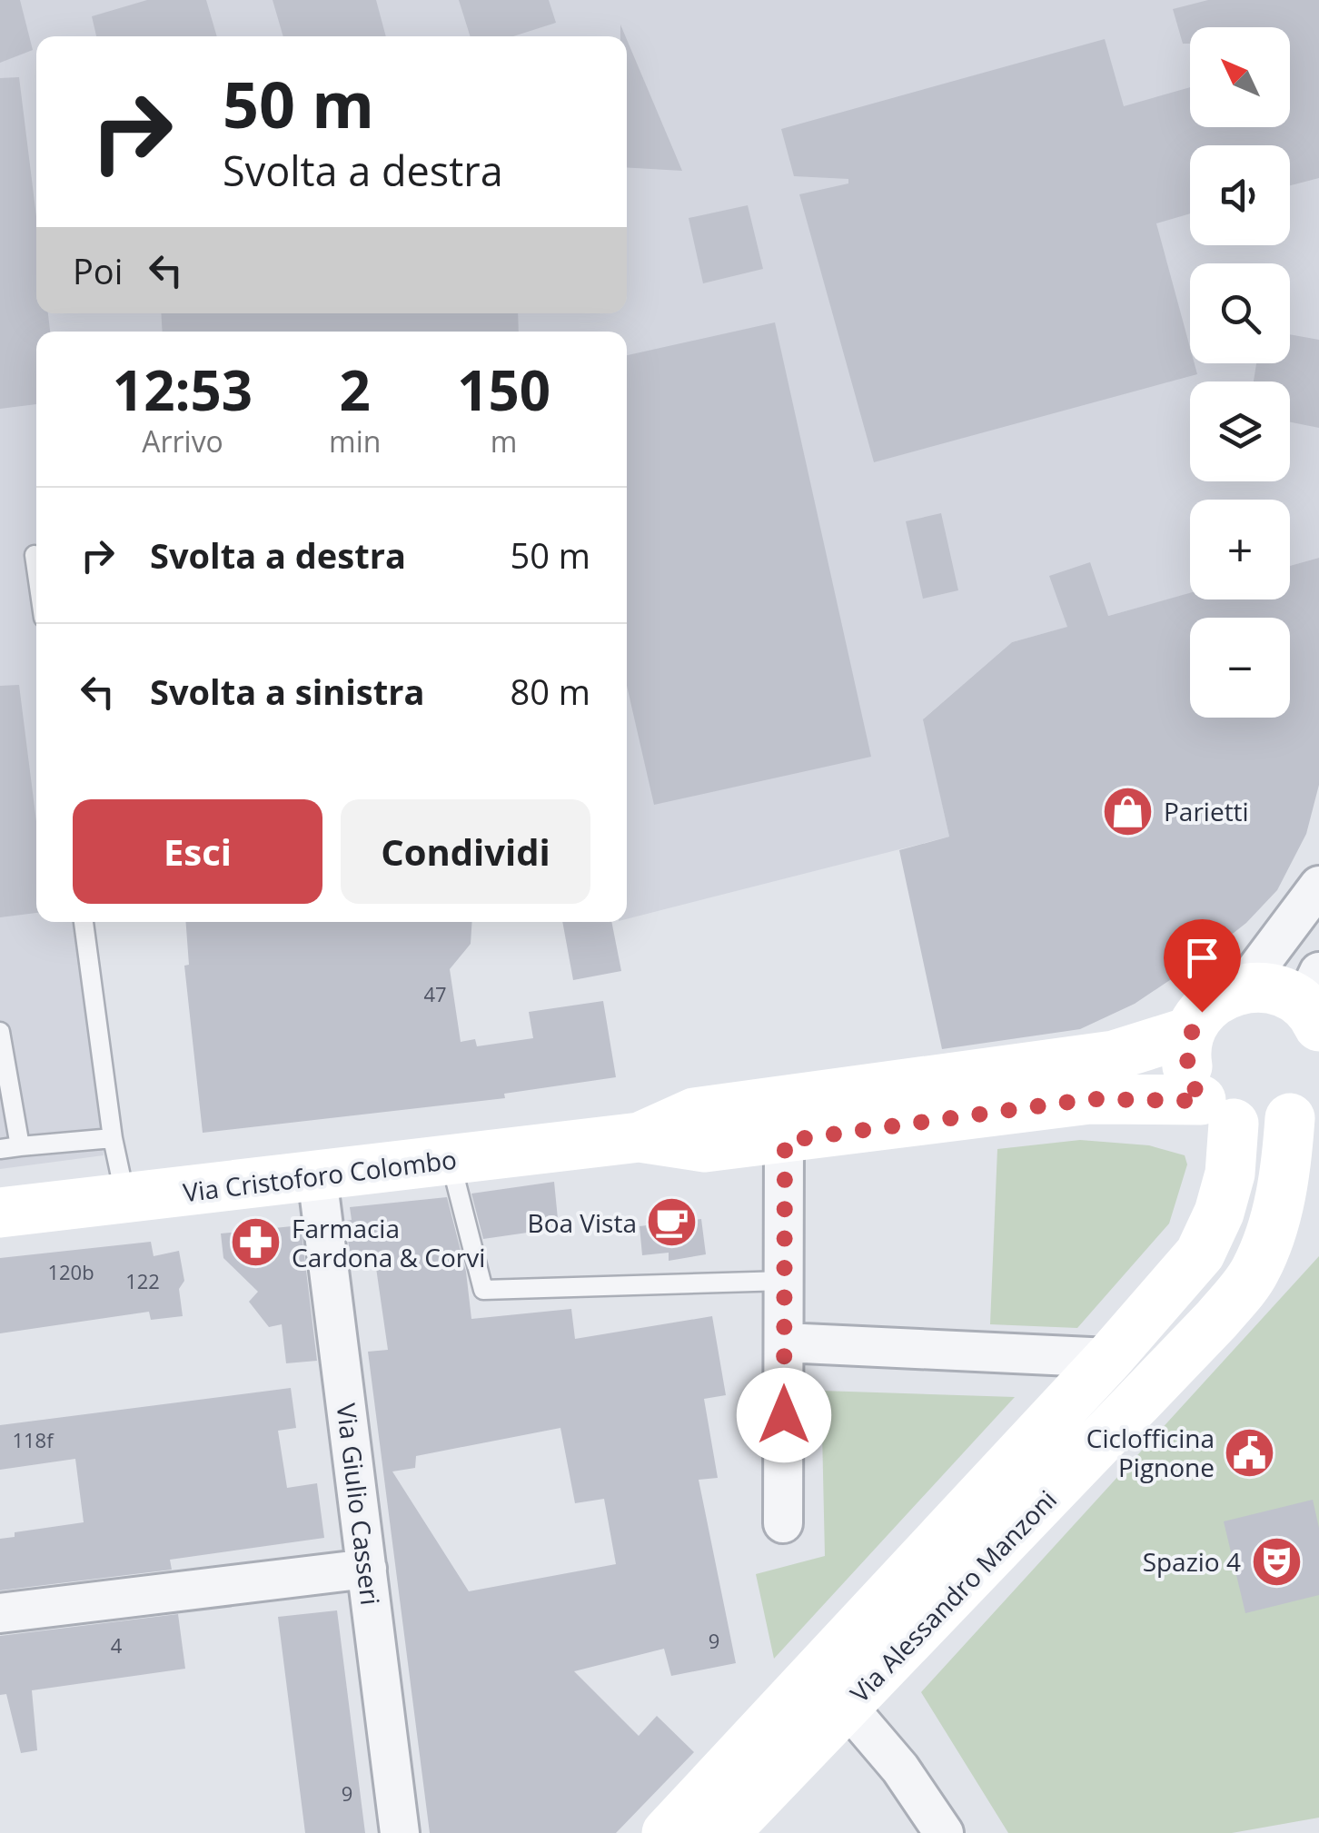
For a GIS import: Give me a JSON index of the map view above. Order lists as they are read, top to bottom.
{
  "streets": {
    "main road": ["Via Cristoforo Colombo", "Via Alessandro Manzoni"],
    "street": ["Via Giulio Casseri"]
  },
  "crossings": [
    ["Via Cristoforo Colombo", "Via Giulio Casseri"],
    ["Via Cristoforo Colombo", "Via Alessandro Manzoni"]
  ],
  "places": {
    "shop": ["Parietti"],
    "cafe": ["Boa Vista"],
    "pharmacy": ["Farmacia Cardona & Corvi"],
    "public building": ["Ciclofficina Pignone"],
    "theatre": ["Spazio 4"]
  },
  "house_numbers": [
    "47",
    "120b",
    "122",
    "118f",
    "9",
    "4",
    "9"
  ],
  "north": "top left",
  "page": {
    "map_buttons": ["+", "−"],
    "turn": ["50 m", "Svolta a destra"],
    "then": "Poi",
    "eta": [
      "12:53",
      "Arrivo",
      "2",
      "min",
      "150",
      "m"
    ],
    "list": [
      {
        "name": "Svolta a destra",
        "value": "50 m"
      },
      {
        "name": "Svolta a sinistra",
        "value": "80 m"
      }
    ],
    "buttons": ["Esci", "Condividi"]
  }
}
